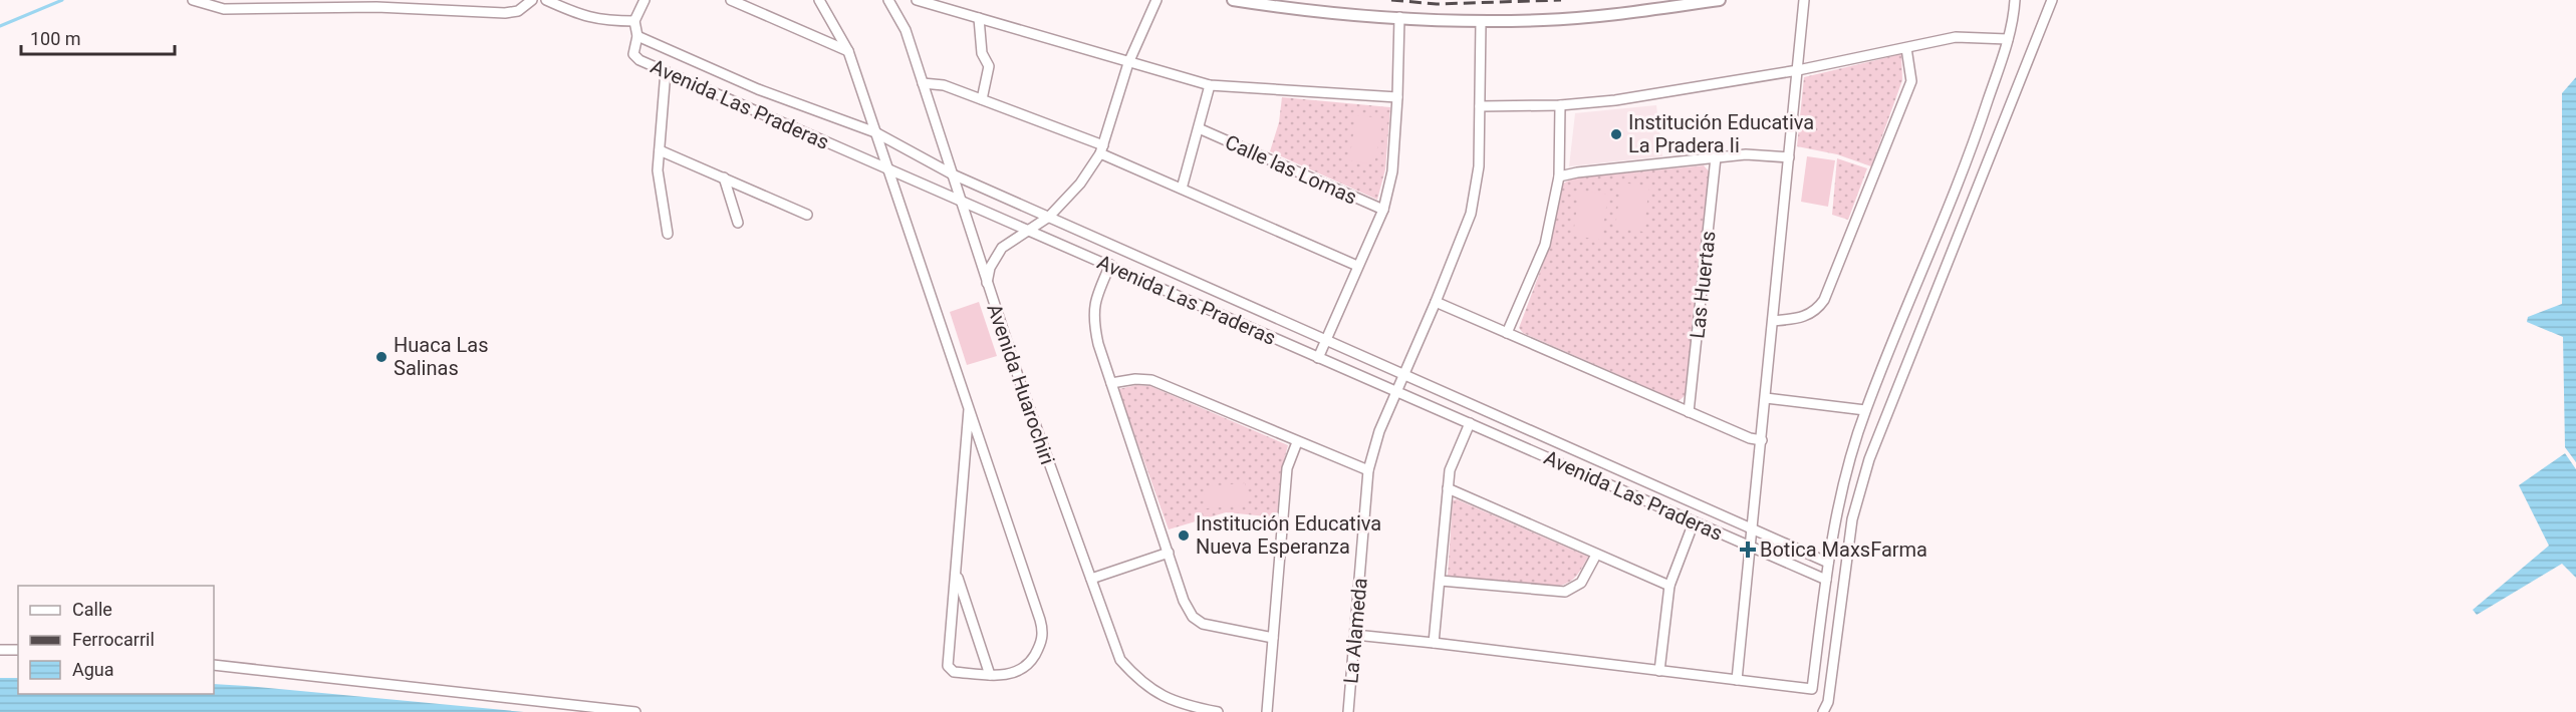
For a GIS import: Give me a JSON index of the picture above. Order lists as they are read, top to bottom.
{
  "streets": {
    "street": [
      "Avenida Las Praderas",
      "Calle las Lomas",
      "Las Huertas",
      "Avenida Huarochiri",
      "La Alameda"
    ]
  },
  "crossings": [
    ["Avenida Las Praderas", "Avenida Huarochiri"],
    ["Avenida Las Praderas", "La Alameda"]
  ],
  "places": {
    "other": ["Institución Educativa La Pradera Ii", "Huaca Las Salinas", "Institución Educativa Nueva Esperanza"],
    "health": ["Botica MaxsFarma"]
  },
  "legend": ["Calle", "Ferrocarril", "Agua"],
  "scale_bar": "100 m"
}
